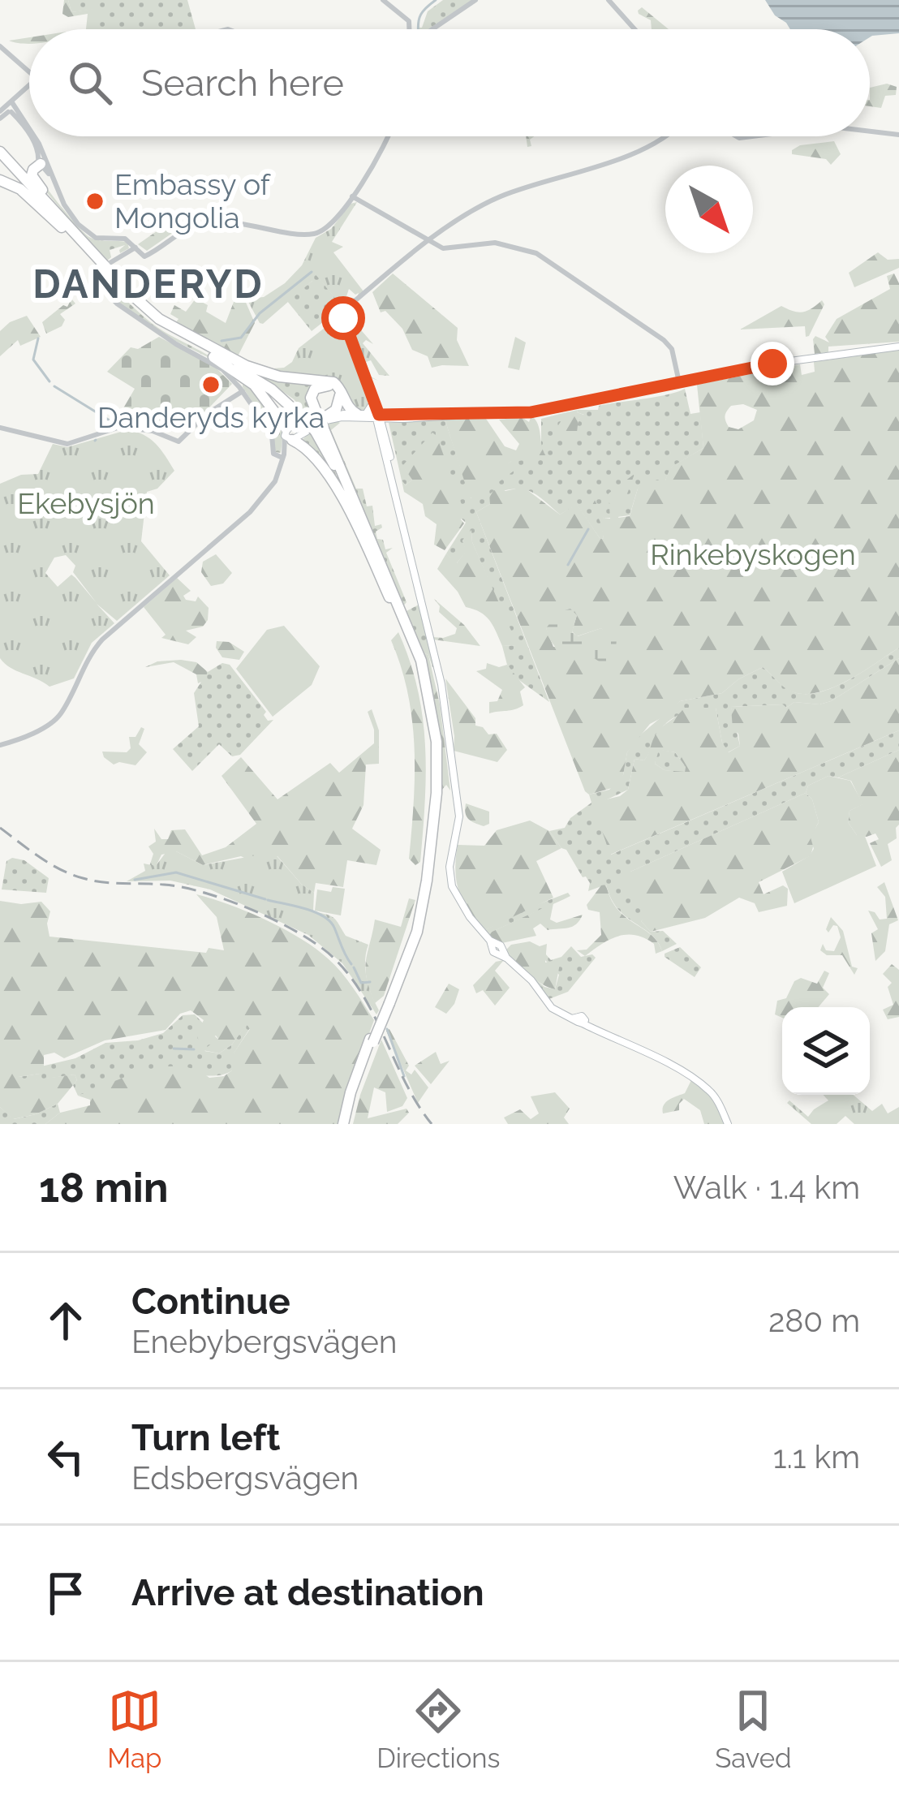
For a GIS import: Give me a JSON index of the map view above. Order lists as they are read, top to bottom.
{
  "districts": ["DANDERYD"],
  "parks": ["Ekebysjön", "Rinkebyskogen"],
  "places": ["Embassy of Mongolia", "Danderyds kyrka"],
  "north": "bottom right",
  "page": {
    "search": "Search here",
    "heading": ["18 min", "Walk · 1.4 km"],
    "list": [
      ["Continue", "Enebybergsvägen", "280 m"],
      ["Turn left", "Edsbergsvägen", "1.1 km"],
      "Arrive at destination"
    ],
    "nav": ["Map", "Directions", "Saved"]
  }
}
